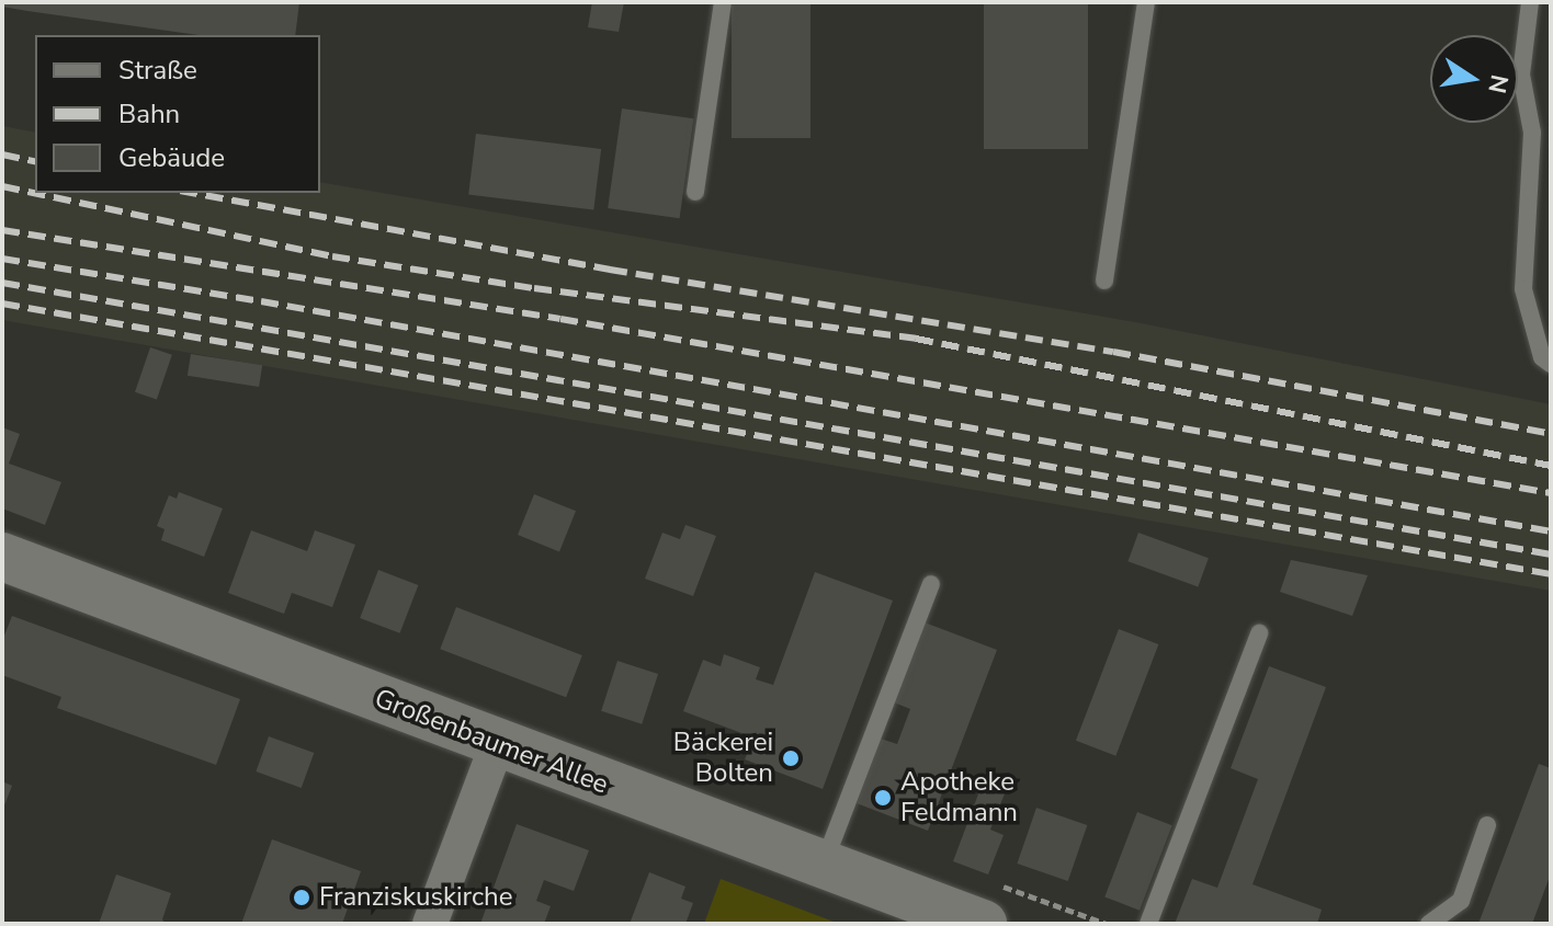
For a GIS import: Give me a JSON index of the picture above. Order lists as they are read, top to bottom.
{
  "streets": {
    "main road": ["Großenbaumer Allee"]
  },
  "places": ["Bäckerei Bolten", "Apotheke Feldmann", "Franziskuskirche"],
  "legend": ["Straße", "Bahn", "Gebäude"],
  "north": "right"
}
